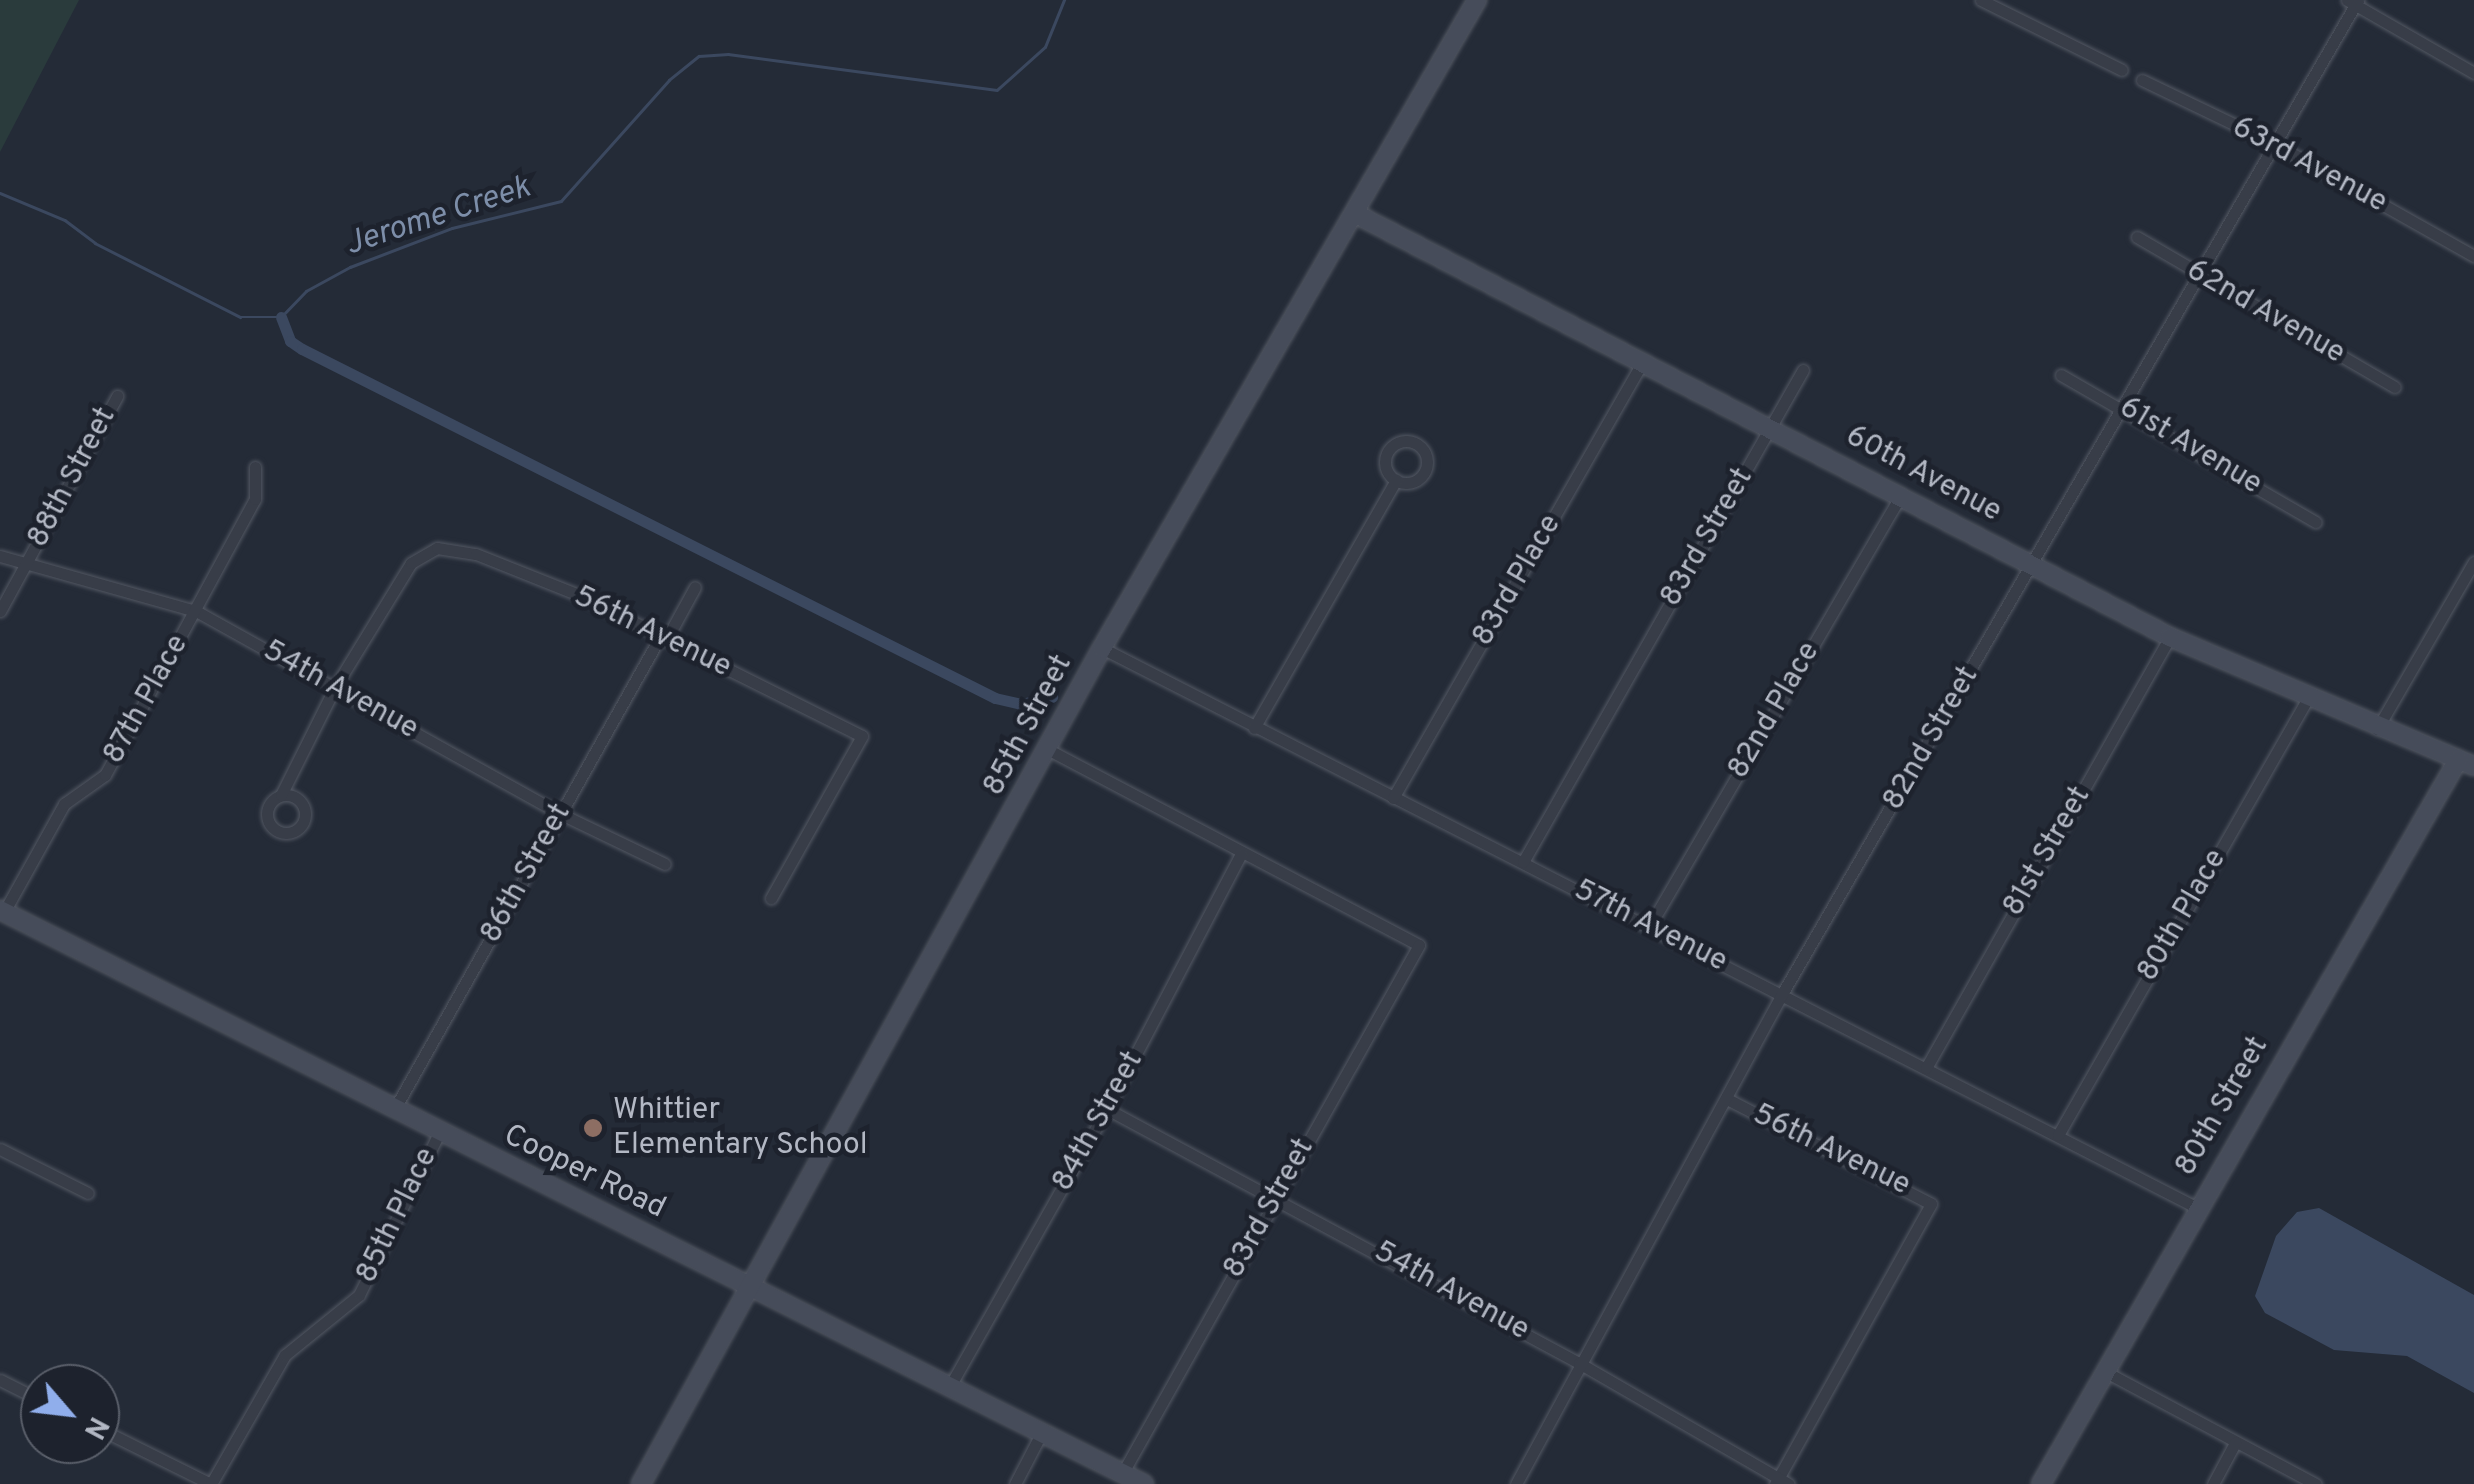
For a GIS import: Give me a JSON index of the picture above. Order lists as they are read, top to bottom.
{
  "streets": {
    "street": [
      "63rd Avenue",
      "62nd Avenue",
      "61st Avenue",
      "60th Avenue",
      "88th Street",
      "83rd Street",
      "83rd Place",
      "56th Avenue",
      "54th Avenue",
      "87th Place",
      "82nd Place",
      "85th Street",
      "82nd Street",
      "81st Street",
      "86th Street",
      "80th Place",
      "57th Avenue",
      "80th Street",
      "84th Street",
      "Cooper Road",
      "85th Place"
    ]
  },
  "crossings": [
    ["63rd Avenue", "82nd Street"],
    ["62nd Avenue", "82nd Street"],
    ["61st Avenue", "82nd Street"],
    ["60th Avenue", "83rd Street"],
    ["60th Avenue", "83rd Place"],
    ["60th Avenue", "82nd Place"],
    ["60th Avenue", "85th Street"],
    ["60th Avenue", "82nd Street"],
    ["60th Avenue", "81st Street"],
    ["60th Avenue", "80th Place"],
    ["60th Avenue", "80th Street"],
    ["88th Street", "54th Avenue"],
    ["83rd Street", "54th Avenue"],
    ["83rd Street", "57th Avenue"],
    ["83rd Street", "84th Street"],
    ["83rd Street", "Cooper Road"],
    ["83rd Place", "57th Avenue"],
    ["56th Avenue", "54th Avenue"],
    ["56th Avenue", "82nd Street"],
    ["56th Avenue", "86th Street"],
    ["54th Avenue", "87th Place"],
    ["54th Avenue", "82nd Street"],
    ["54th Avenue", "86th Street"],
    ["54th Avenue", "84th Street"],
    ["87th Place", "Cooper Road"],
    ["82nd Place", "57th Avenue"],
    ["85th Street", "57th Avenue"],
    ["85th Street", "Cooper Road"],
    ["82nd Street", "57th Avenue"],
    ["81st Street", "57th Avenue"],
    ["86th Street", "Cooper Road"],
    ["80th Place", "57th Avenue"],
    ["57th Avenue", "80th Street"],
    ["84th Street", "Cooper Road"],
    ["Cooper Road", "85th Place"]
  ],
  "water": ["Jerome Creek"],
  "places": ["Whittier Elementary School"],
  "north": "bottom right"
}
